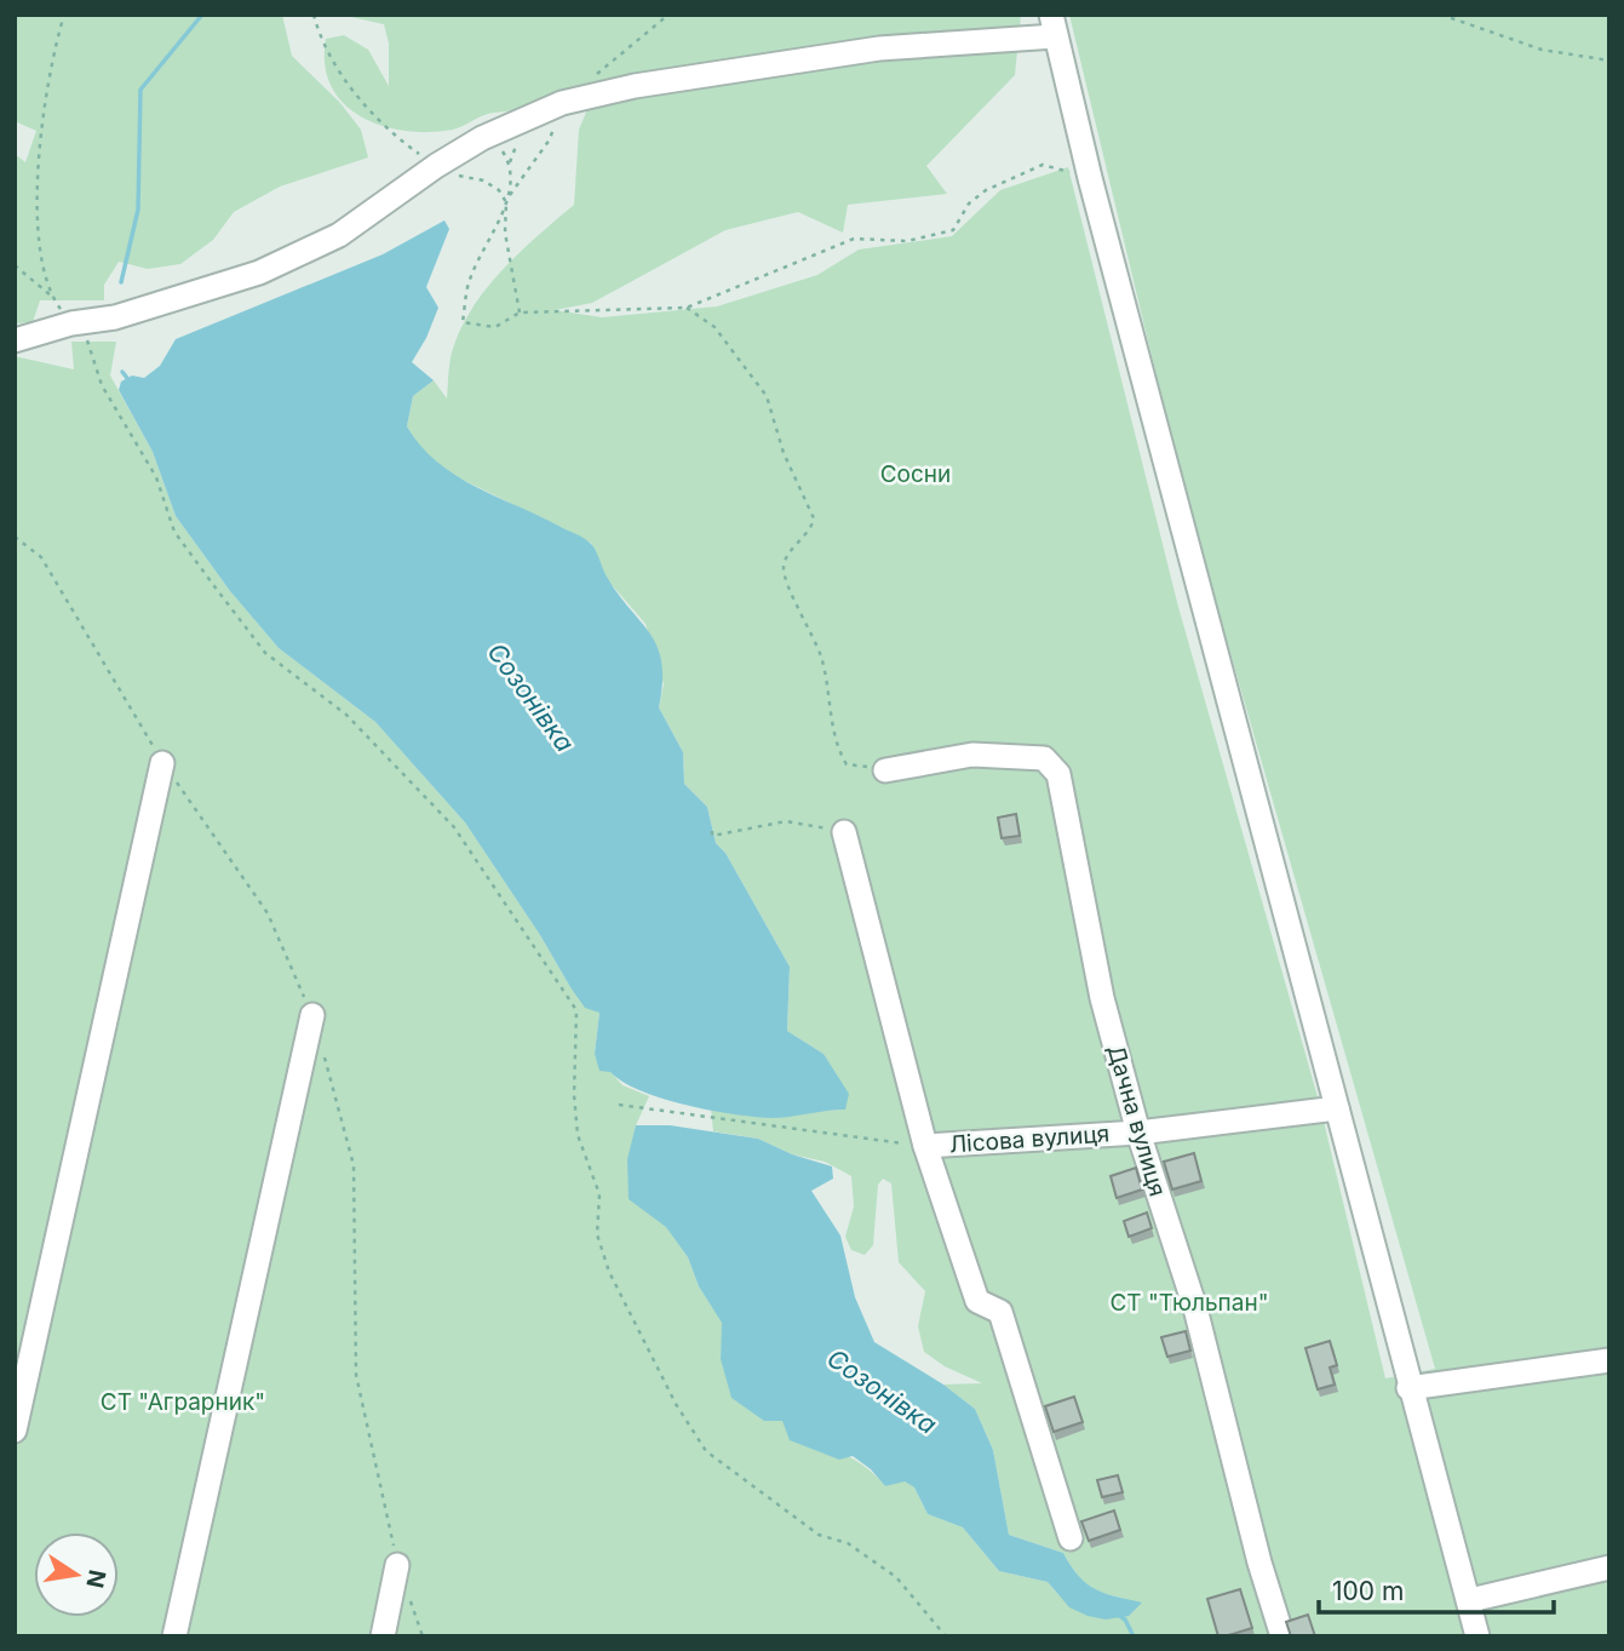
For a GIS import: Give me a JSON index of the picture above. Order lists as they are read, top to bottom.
{
  "streets": {
    "street": ["Дачна вулиця", "Лісова вулиця"]
  },
  "crossings": [
    ["Дачна вулиця", "Лісова вулиця"]
  ],
  "water": ["Созонівка"],
  "parks": ["Сосни", "СТ \"Тюльпан\"", "СТ \"Аграрник\""],
  "scale_bar": "100 m",
  "north": "right"
}
